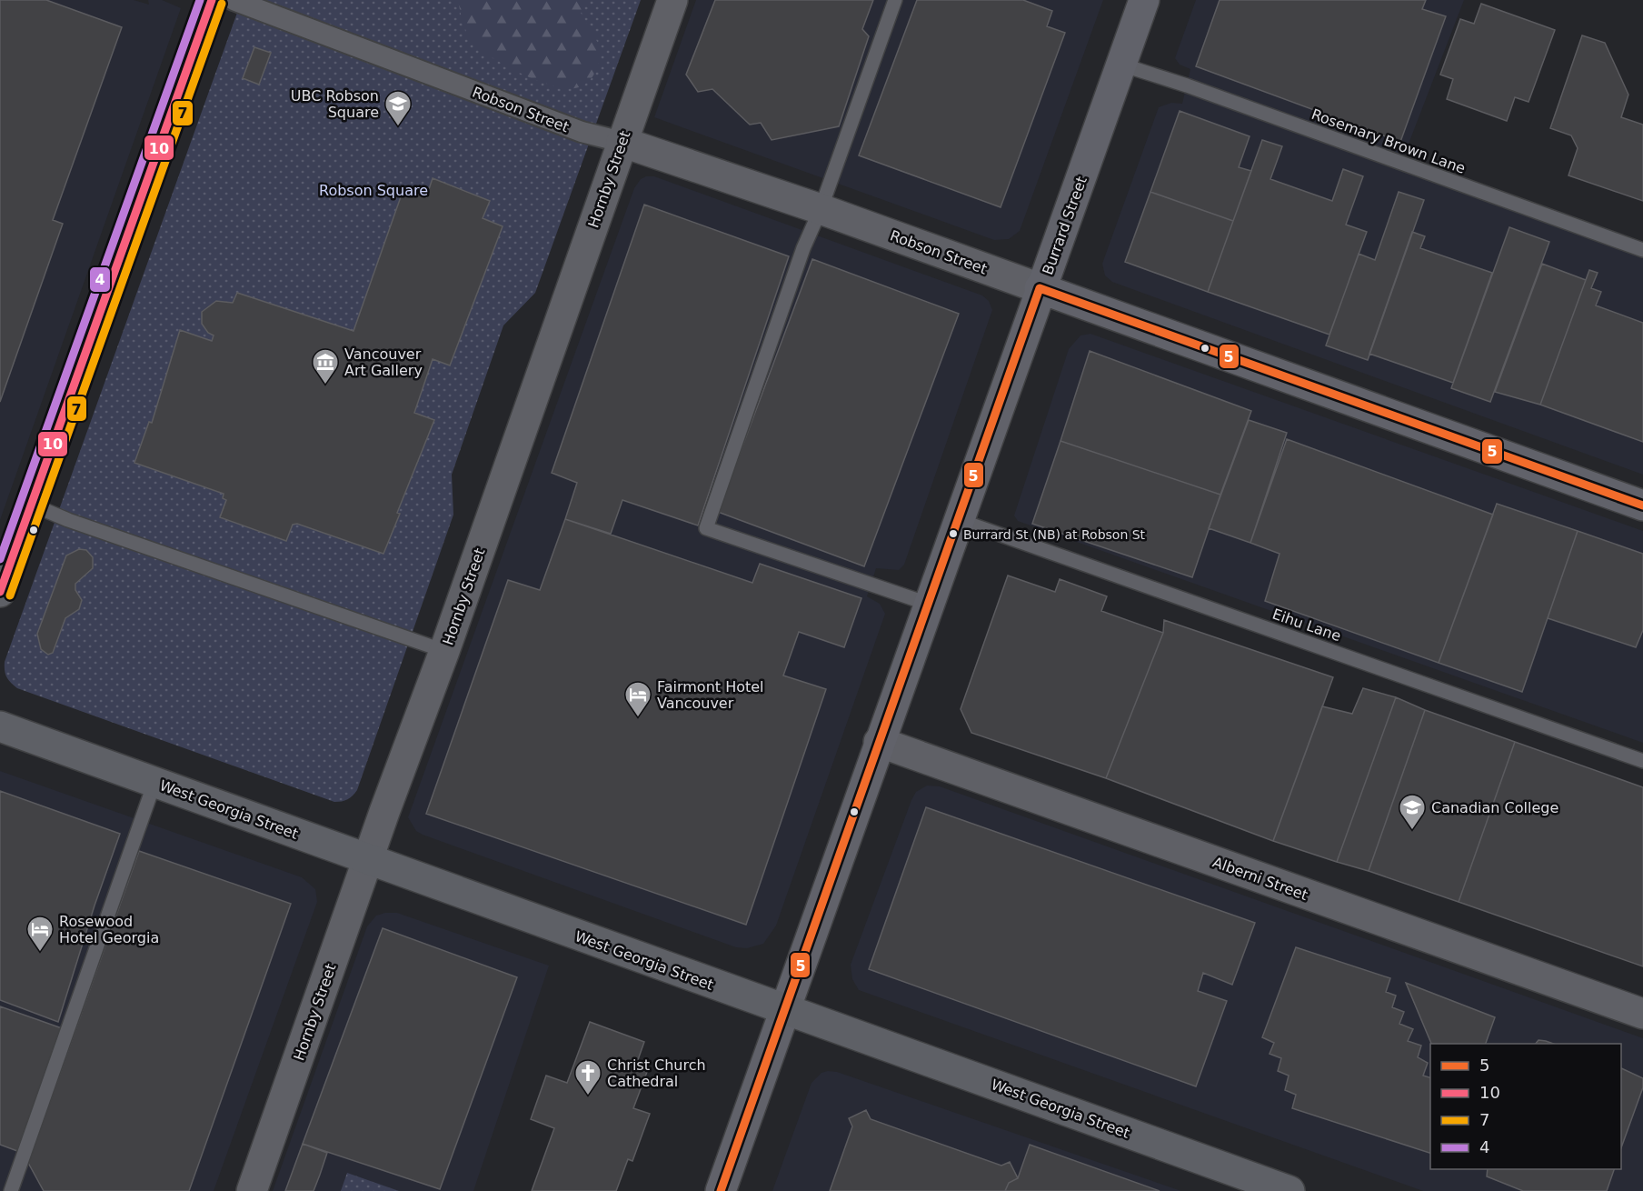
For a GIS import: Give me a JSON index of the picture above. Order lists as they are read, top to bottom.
{
  "streets": {
    "highway": ["West Georgia Street"],
    "main road": ["Robson Street", "Burrard Street"],
    "street": ["Hornby Street", "Alberni Street"],
    "lane": ["Rosemary Brown Lane", "Eihu Lane"]
  },
  "crossings": [
    ["Robson Street", "Hornby Street"],
    ["Robson Street", "Burrard Street"],
    ["Rosemary Brown Lane", "Burrard Street"],
    ["Hornby Street", "West Georgia Street"],
    ["Burrard Street", "Eihu Lane"],
    ["Burrard Street", "West Georgia Street"],
    ["Burrard Street", "Alberni Street"]
  ],
  "parks": ["Robson Square"],
  "places": {
    "school or university": ["UBC Robson Square", "Canadian College"],
    "museum": ["Vancouver Art Gallery"],
    "other": ["Burrard St (NB) at Robson St"],
    "hotel": ["Fairmont Hotel Vancouver", "Rosewood Hotel Georgia"],
    "church": ["Christ Church Cathedral"]
  },
  "lines": [
    "transit line 10",
    "transit line 4",
    "transit line 7",
    "transit line 5"
  ],
  "legend": [
    "5",
    "10",
    "7",
    "4"
  ]
}
